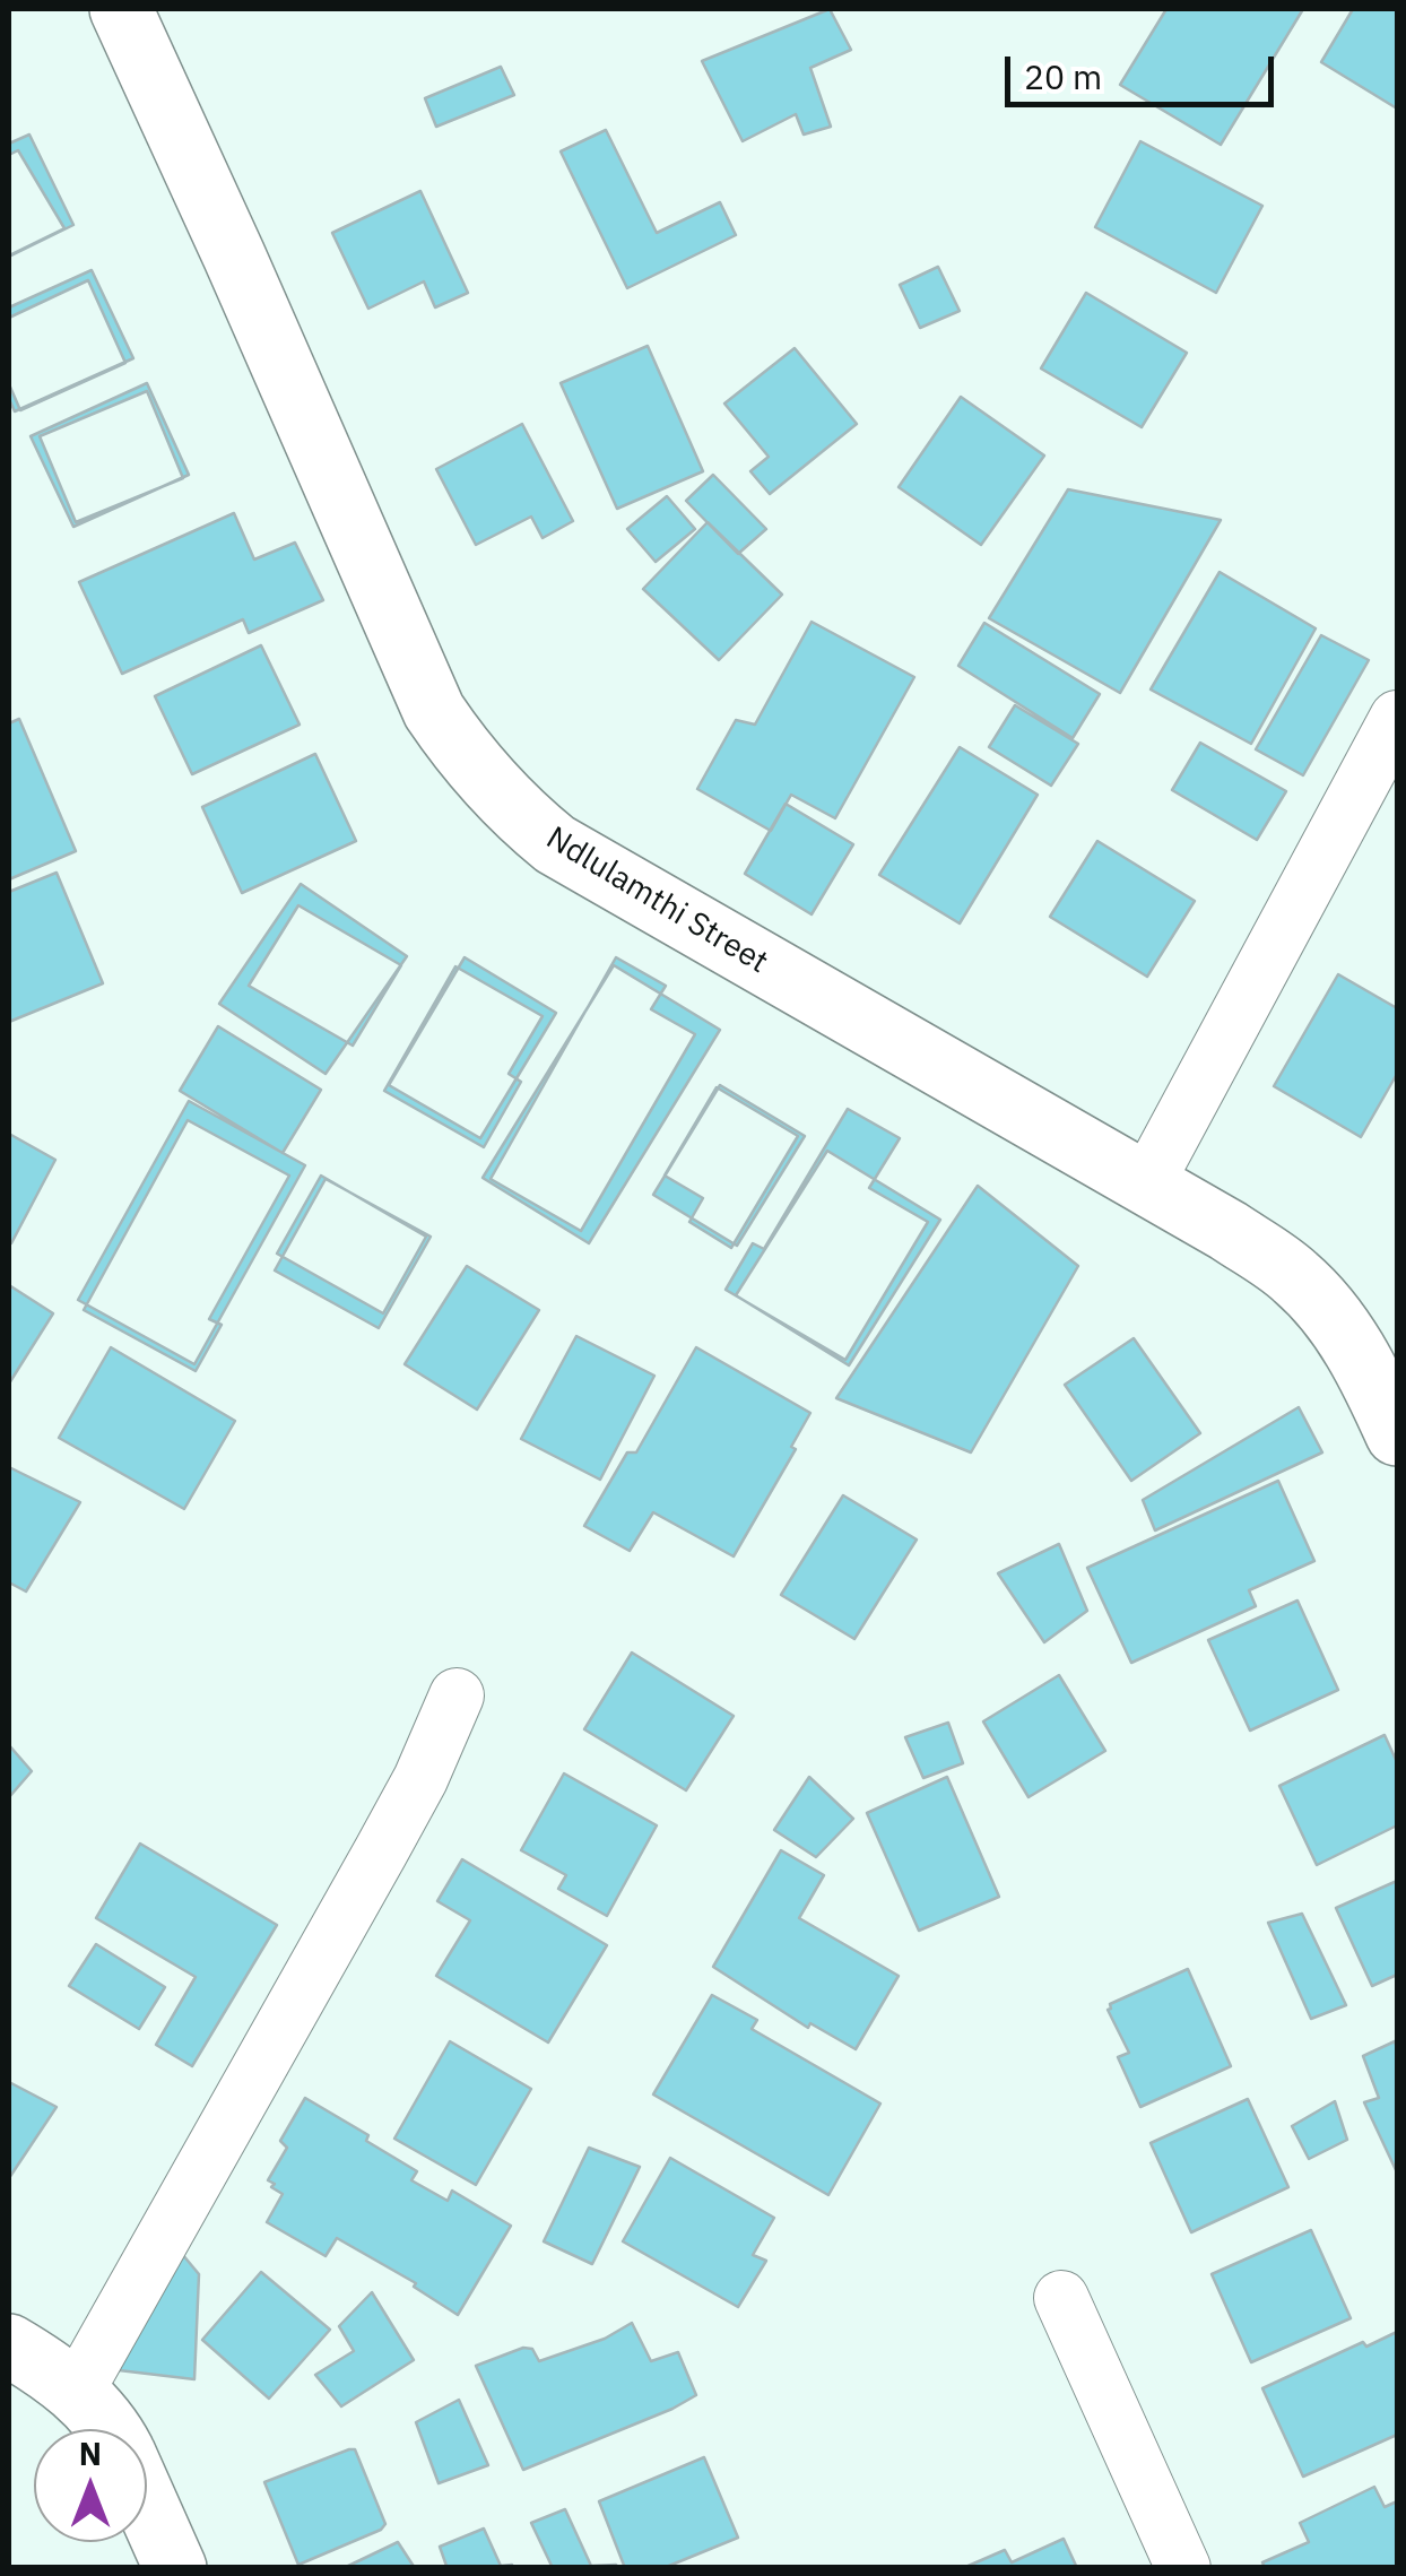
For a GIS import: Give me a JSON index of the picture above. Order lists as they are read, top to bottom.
{
  "streets": {
    "street": ["Ndlulamthi Street"]
  },
  "scale_bar": "20 m",
  "north": "top"
}
